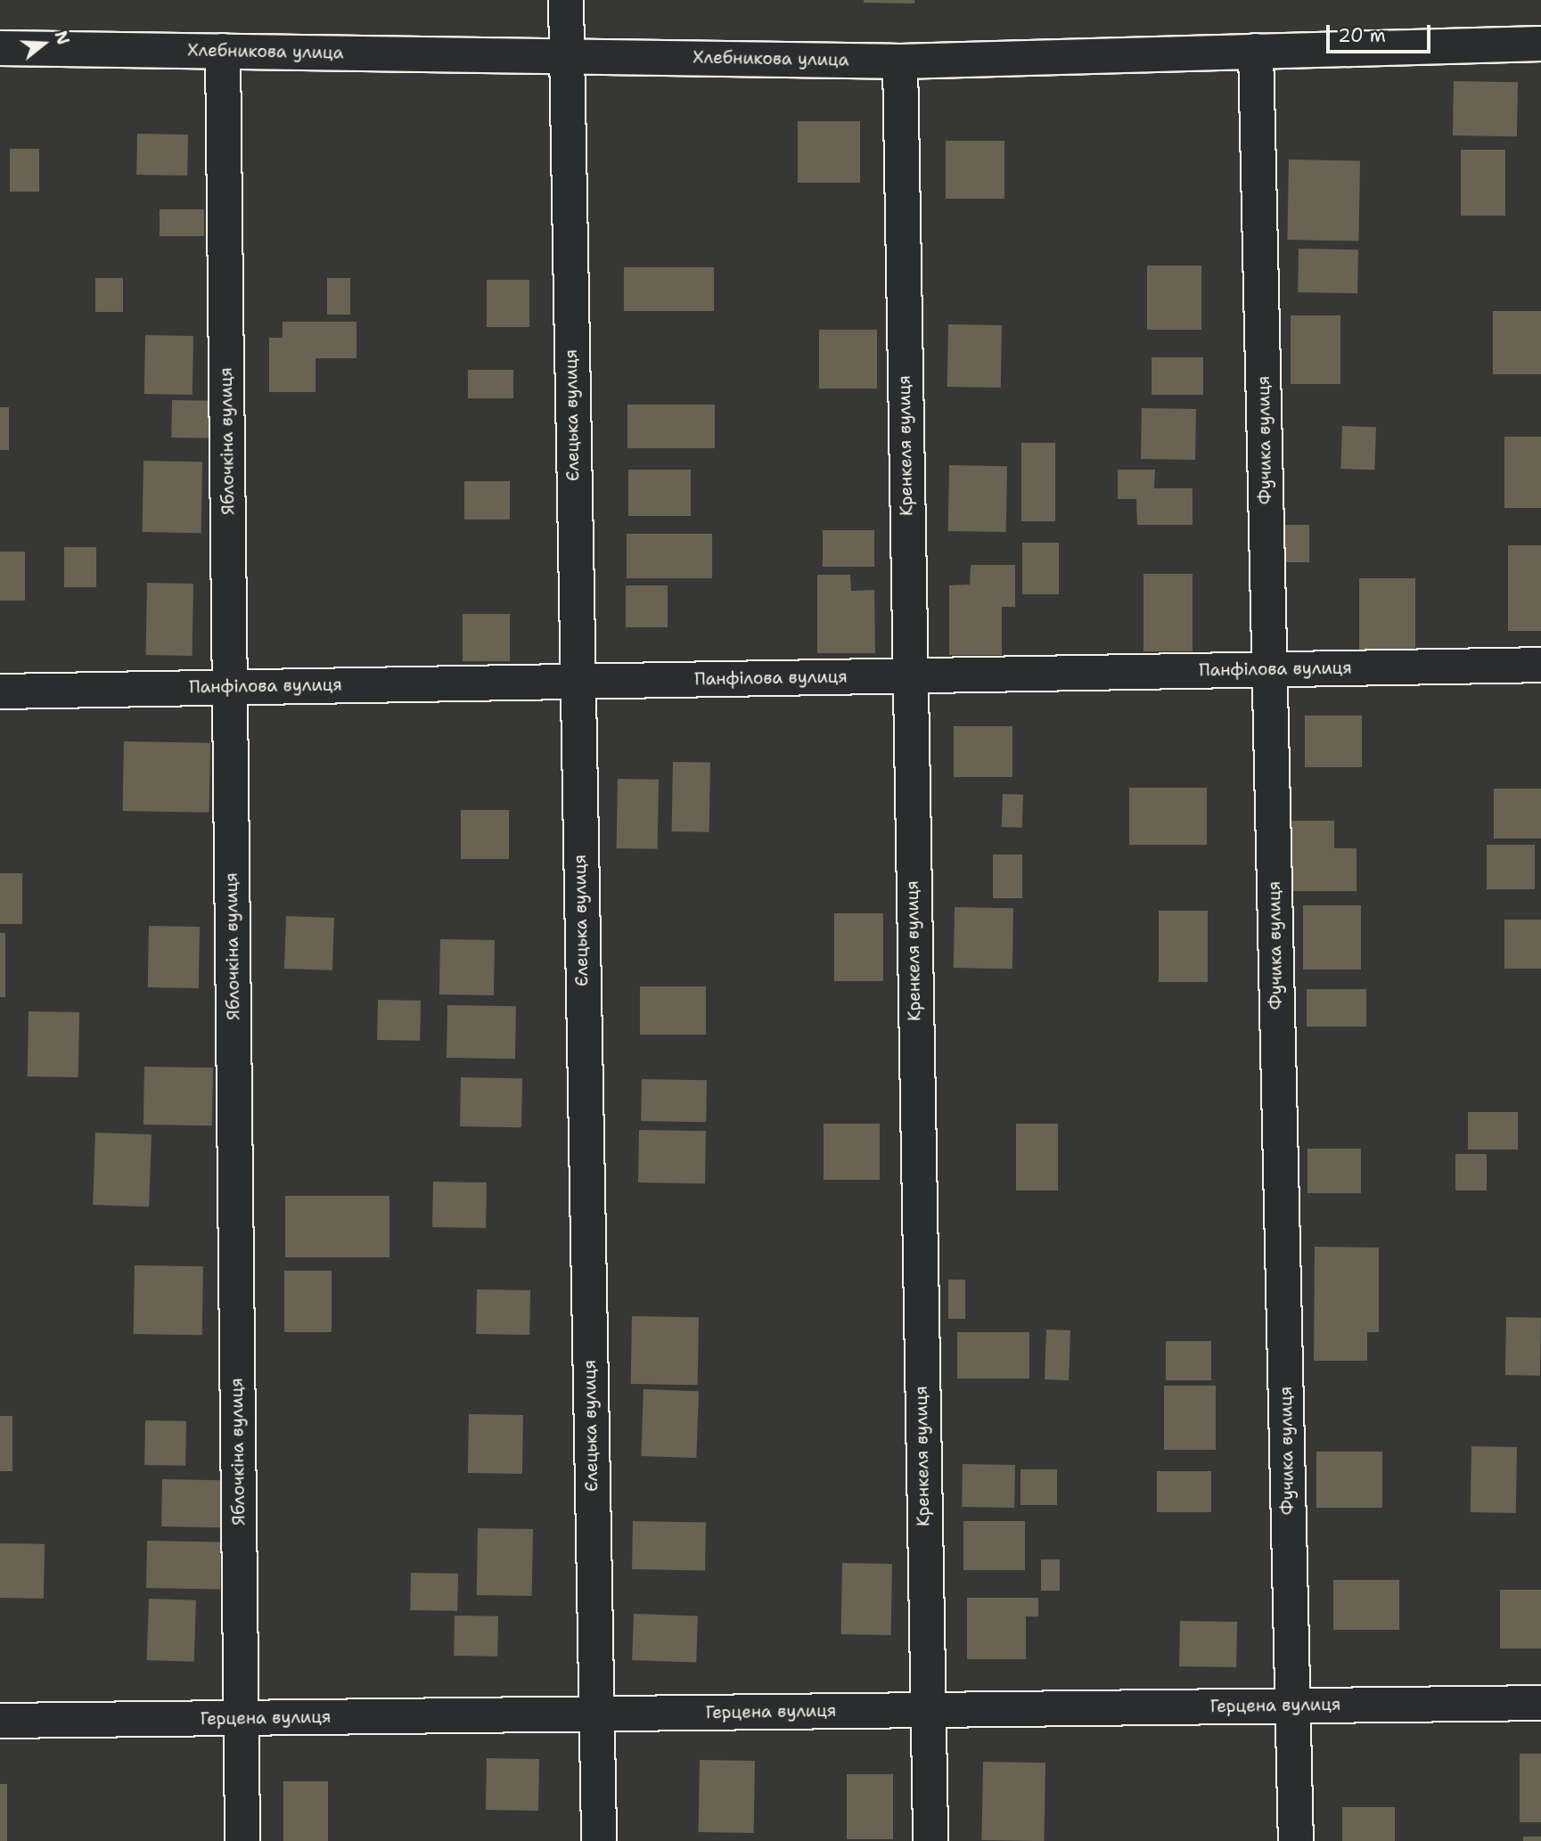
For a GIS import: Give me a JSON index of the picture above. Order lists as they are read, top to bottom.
{
  "streets": {
    "street": [
      "Хлебникова улица",
      "Єлецька вулиця",
      "Фучика вулиця",
      "Яблочкіна вулиця",
      "Кренкеля вулиця",
      "Панфілова вулиця",
      "Герцена вулиця"
    ]
  },
  "crossings": [
    ["Хлебникова улица", "Єлецька вулиця"],
    ["Хлебникова улица", "Фучика вулиця"],
    ["Хлебникова улица", "Яблочкіна вулиця"],
    ["Хлебникова улица", "Кренкеля вулиця"],
    ["Єлецька вулиця", "Панфілова вулиця"],
    ["Єлецька вулиця", "Герцена вулиця"],
    ["Фучика вулиця", "Панфілова вулиця"],
    ["Фучика вулиця", "Герцена вулиця"],
    ["Яблочкіна вулиця", "Панфілова вулиця"],
    ["Яблочкіна вулиця", "Герцена вулиця"],
    ["Кренкеля вулиця", "Панфілова вулиця"],
    ["Кренкеля вулиця", "Герцена вулиця"]
  ],
  "scale_bar": "20 m",
  "north": "right"
}
